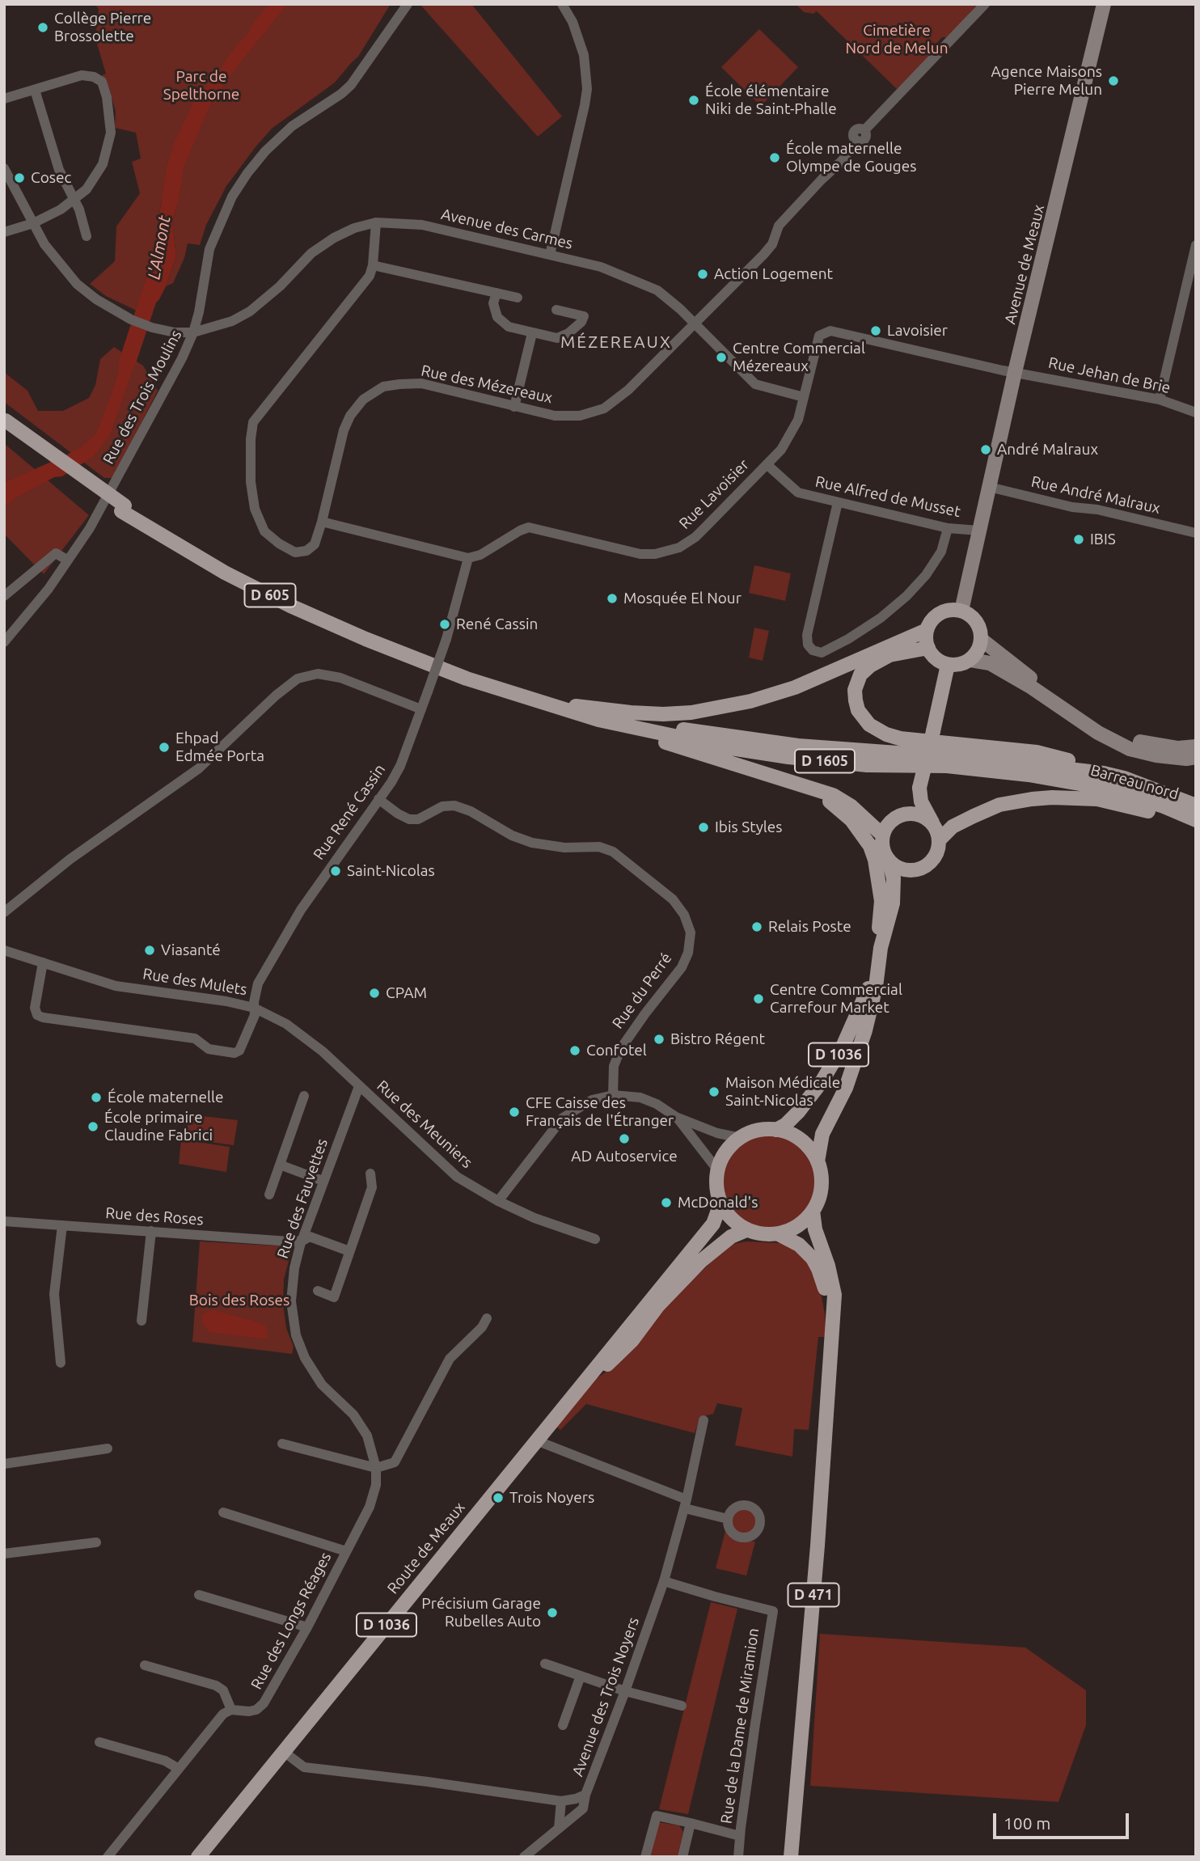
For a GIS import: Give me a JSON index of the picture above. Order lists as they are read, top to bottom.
{
  "streets": {
    "main road": [
      "Avenue de Meaux",
      "D 605",
      "D 1605",
      "Barreau nord",
      "D 1036",
      "Route de Meaux",
      "D 471"
    ],
    "street": [
      "Avenue des Carmes",
      "Rue Jehan de Brie",
      "Rue des Mézereaux",
      "Rue des Trois Moulins",
      "Rue Lavoisier",
      "Rue André Malraux",
      "Rue Alfred de Musset",
      "Rue René Cassin",
      "Rue des Mulets",
      "Rue du Perré",
      "Rue des Meuniers",
      "Rue des Fauvettes",
      "Rue des Roses",
      "Rue des Longs Réages",
      "Avenue des Trois Noyers",
      "Rue de la Dame de Miramion"
    ]
  },
  "crossings": [
    ["Avenue des Carmes", "Rue des Mézereaux"],
    ["Avenue des Carmes", "Rue des Trois Moulins"],
    ["Avenue des Carmes", "Rue Lavoisier"],
    ["Avenue de Meaux", "Rue Jehan de Brie"],
    ["Avenue de Meaux", "Rue Lavoisier"],
    ["Avenue de Meaux", "Rue André Malraux"],
    ["Avenue de Meaux", "Rue Alfred de Musset"],
    ["Rue Jehan de Brie", "Rue Lavoisier"],
    ["Rue Lavoisier", "Rue Alfred de Musset"],
    ["Rue Lavoisier", "Rue René Cassin"],
    ["D 605", "D 1605"],
    ["D 605", "Barreau nord"],
    ["Rue René Cassin", "Rue des Mulets"],
    ["Rue René Cassin", "Rue du Perré"],
    ["Rue des Mulets", "Rue des Meuniers"],
    ["Rue des Mulets", "Rue des Fauvettes"],
    ["D 1036", "Route de Meaux"],
    ["D 1036", "D 471"],
    ["Rue des Meuniers", "Rue des Fauvettes"],
    ["Rue des Fauvettes", "Rue des Roses"],
    ["Rue des Fauvettes", "Rue des Longs Réages"],
    ["Route de Meaux", "D 471"],
    ["Route de Meaux", "Avenue des Trois Noyers"],
    ["Avenue des Trois Noyers", "Rue de la Dame de Miramion"]
  ],
  "districts": ["MÉZEREAUX"],
  "water": ["L'Almont"],
  "parks": ["Cimetière Nord de Melun", "Parc de Spelthorne", "Bois des Roses"],
  "places": [
    "Collège Pierre Brossolette",
    "Agence Maisons Pierre Melun",
    "École élémentaire Niki de Saint-Phalle",
    "École maternelle Olympe de Gouges",
    "Cosec",
    "Action Logement",
    "Lavoisier",
    "Centre Commercial Mézereaux",
    "André Malraux",
    "IBIS",
    "Mosquée El Nour",
    "René Cassin",
    "Ehpad Edmée Porta",
    "Ibis Styles",
    "Saint-Nicolas",
    "Relais Poste",
    "Viasanté",
    "CPAM",
    "Centre Commercial Carrefour Market",
    "Bistro Régent",
    "Confotel",
    "Maison Médicale Saint-Nicolas",
    "École maternelle",
    "CFE Caisse des Français de l'Étranger",
    "École primaire Claudine Fabrici",
    "AD Autoservice",
    "McDonald's",
    "Trois Noyers",
    "Précisium Garage Rubelles Auto"
  ],
  "scale_bar": "100 m"
}
